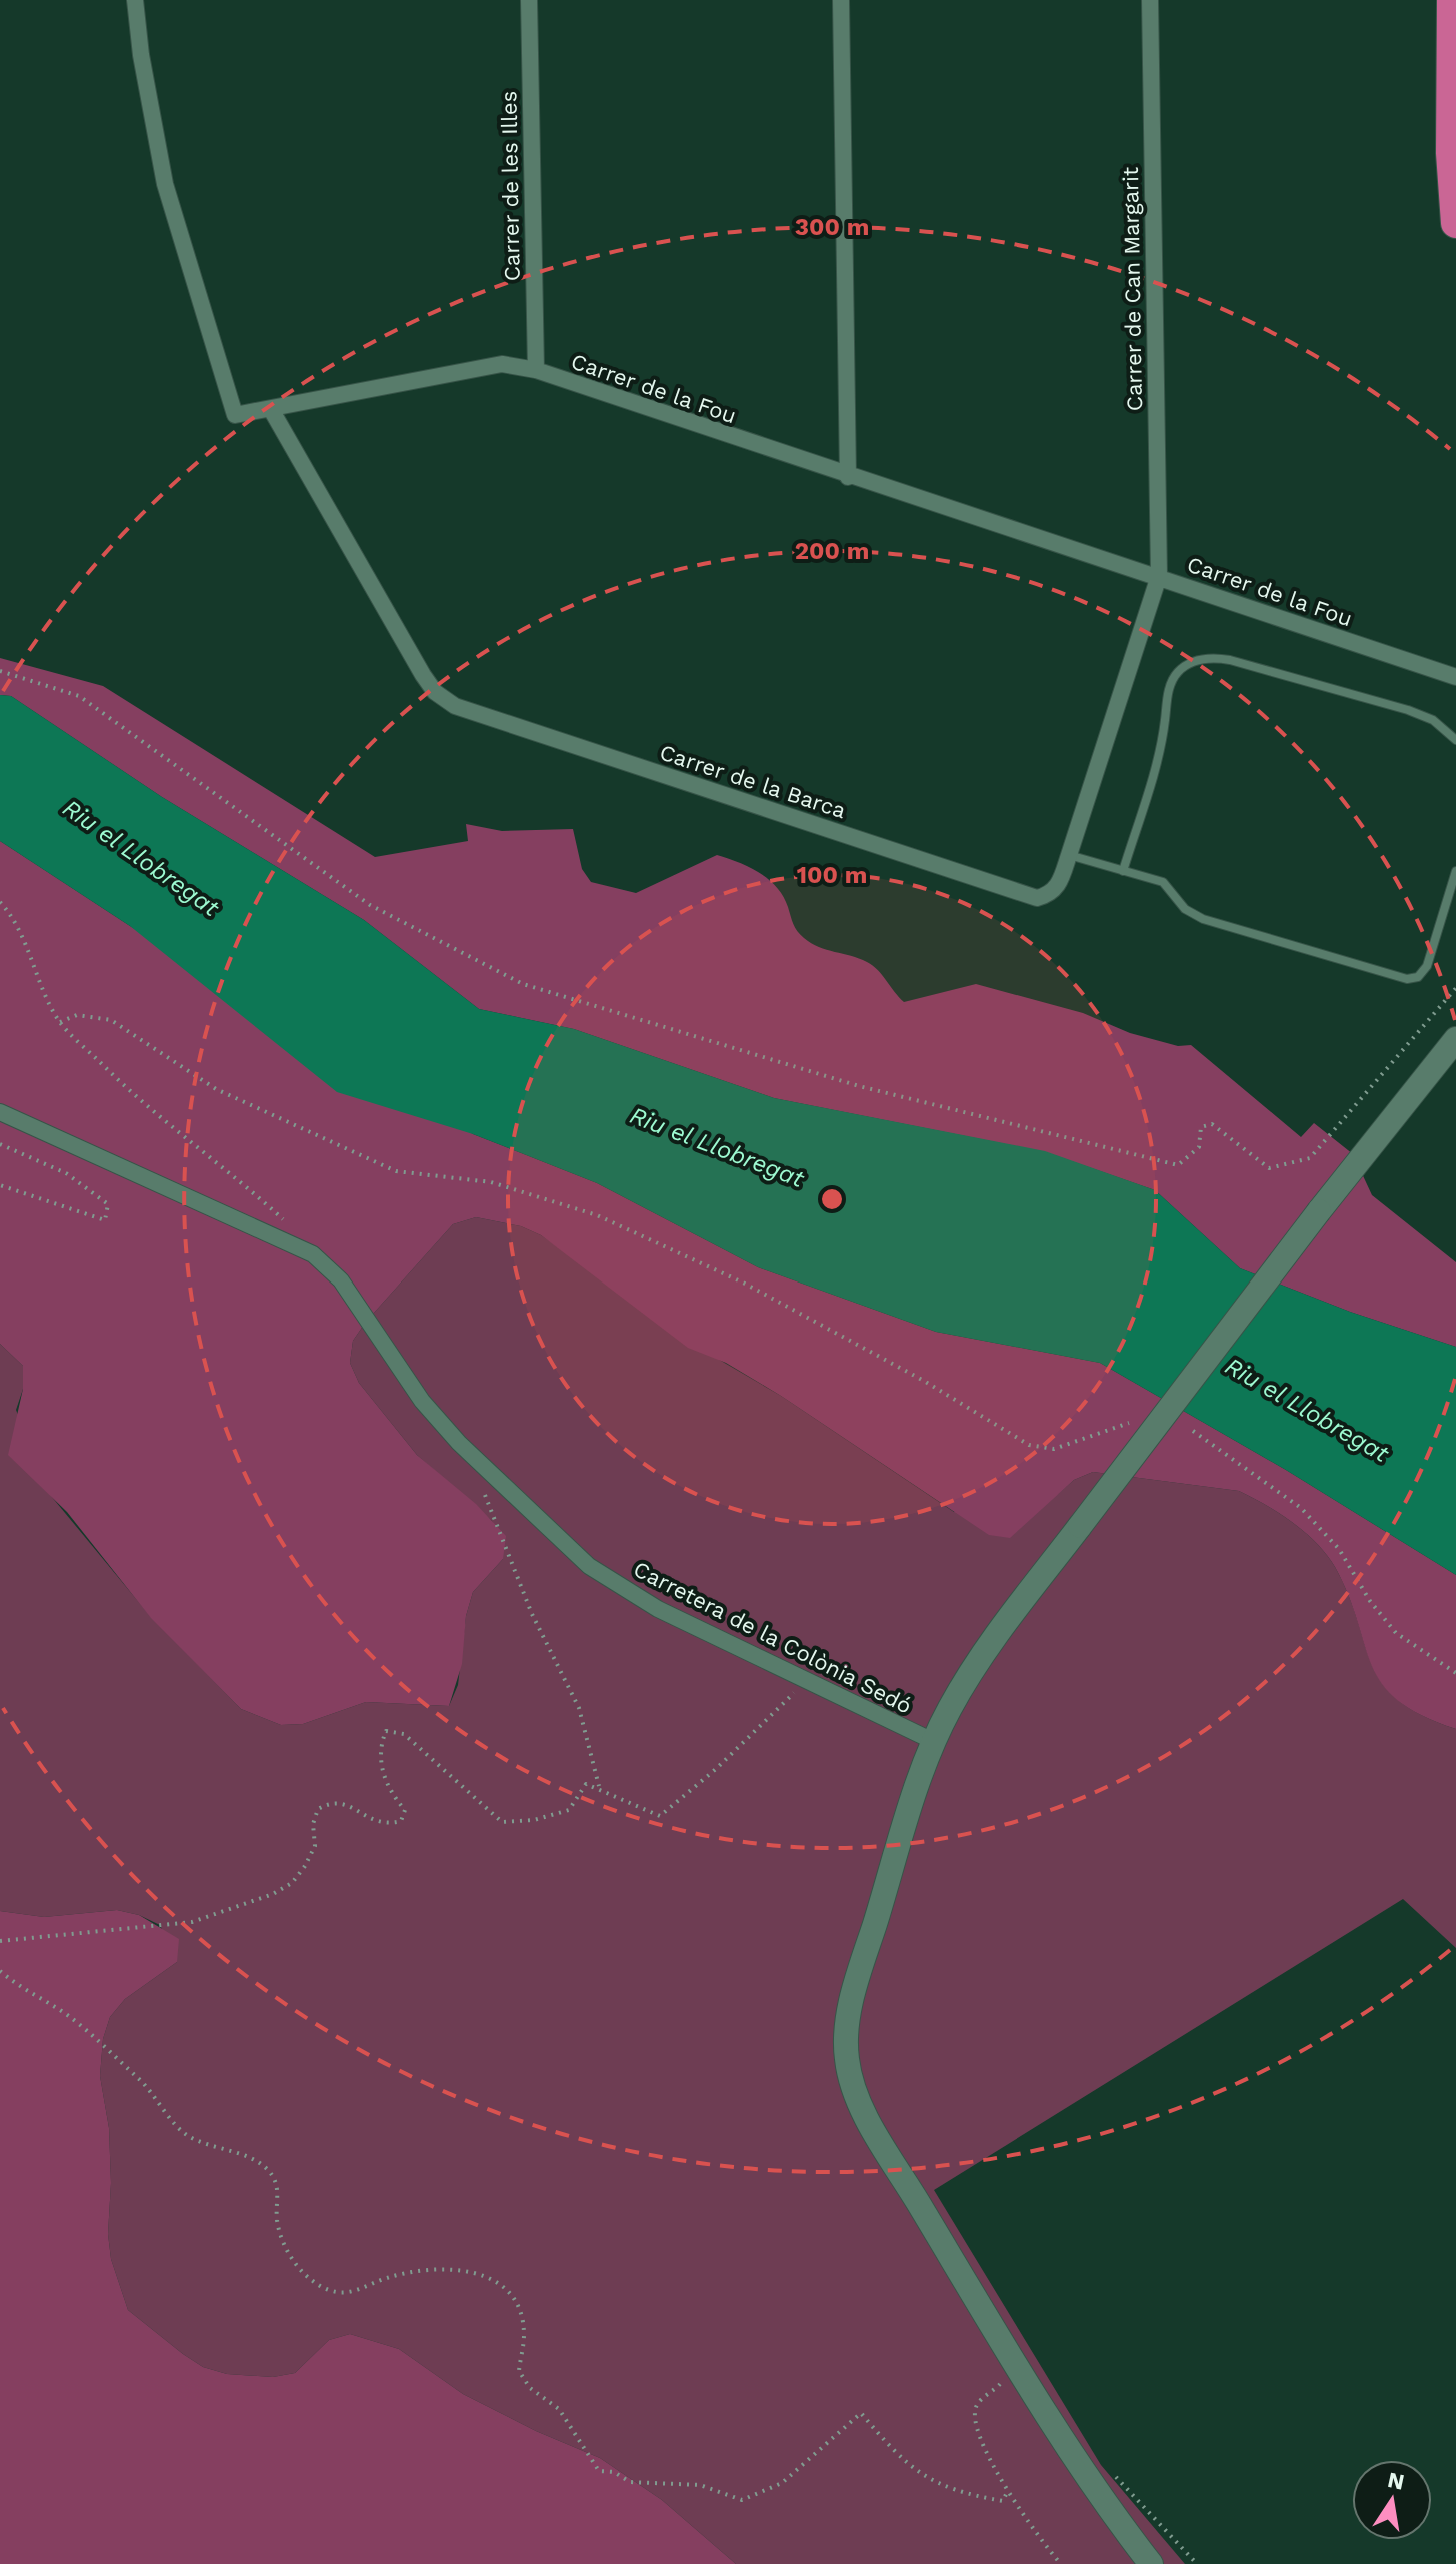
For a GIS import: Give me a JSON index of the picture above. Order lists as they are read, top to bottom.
{
  "streets": {
    "street": [
      "Carrer de les Illes",
      "Carrer de Can Margarit",
      "Carrer de la Fou",
      "Carrer de la Barca",
      "Carretera de la Colònia Sedó"
    ]
  },
  "crossings": [
    ["Carrer de les Illes", "Carrer de la Fou"],
    ["Carrer de Can Margarit", "Carrer de la Fou"],
    ["Carrer de Can Margarit", "Carrer de la Barca"],
    ["Carrer de la Fou", "Carrer de la Barca"]
  ],
  "water": ["Riu el Llobregat"],
  "north": "top",
  "rings": ["300 m", "200 m", "100 m"]
}
